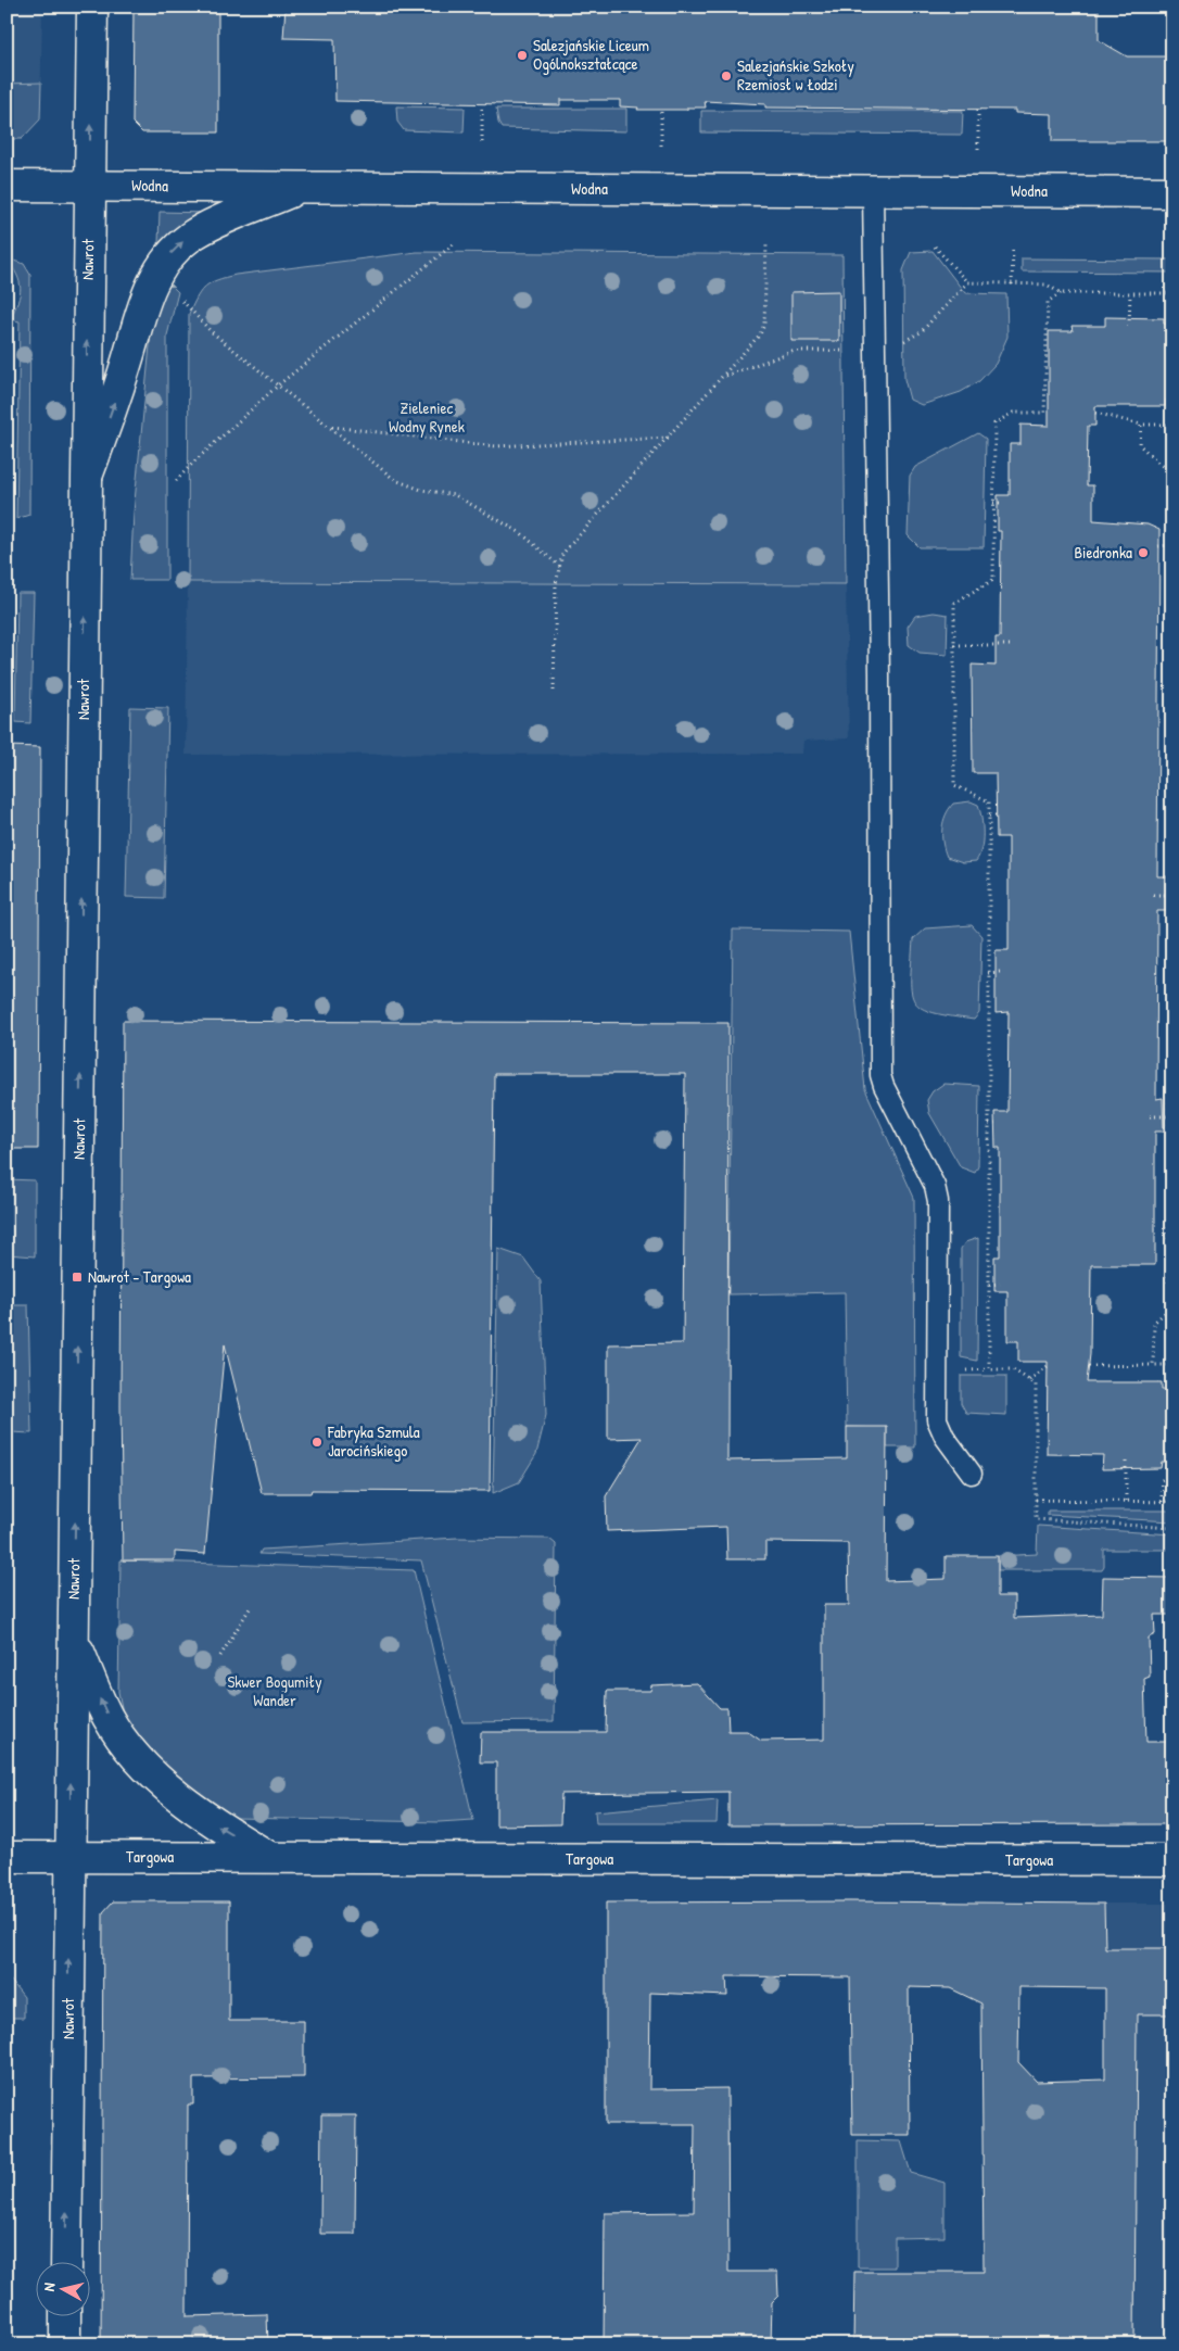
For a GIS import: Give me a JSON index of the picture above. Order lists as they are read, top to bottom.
{
  "streets": {
    "street": ["Wodna", "Nawrot", "Targowa"]
  },
  "crossings": [
    ["Wodna", "Nawrot"],
    ["Nawrot", "Targowa"]
  ],
  "one_way": ["Nawrot"],
  "parks": ["Zieleniec Wodny Rynek", "Skwer Bogumiły Wander"],
  "places": {
    "other": [
      "Salezjańskie Liceum Ogólnokształcące",
      "Salezjańskie Szkoły Rzemiosł w Łodzi",
      "Biedronka",
      "Fabryka Szmula Jarocińskiego"
    ],
    "transit": ["Nawrot - Targowa"]
  },
  "north": "left"
}
